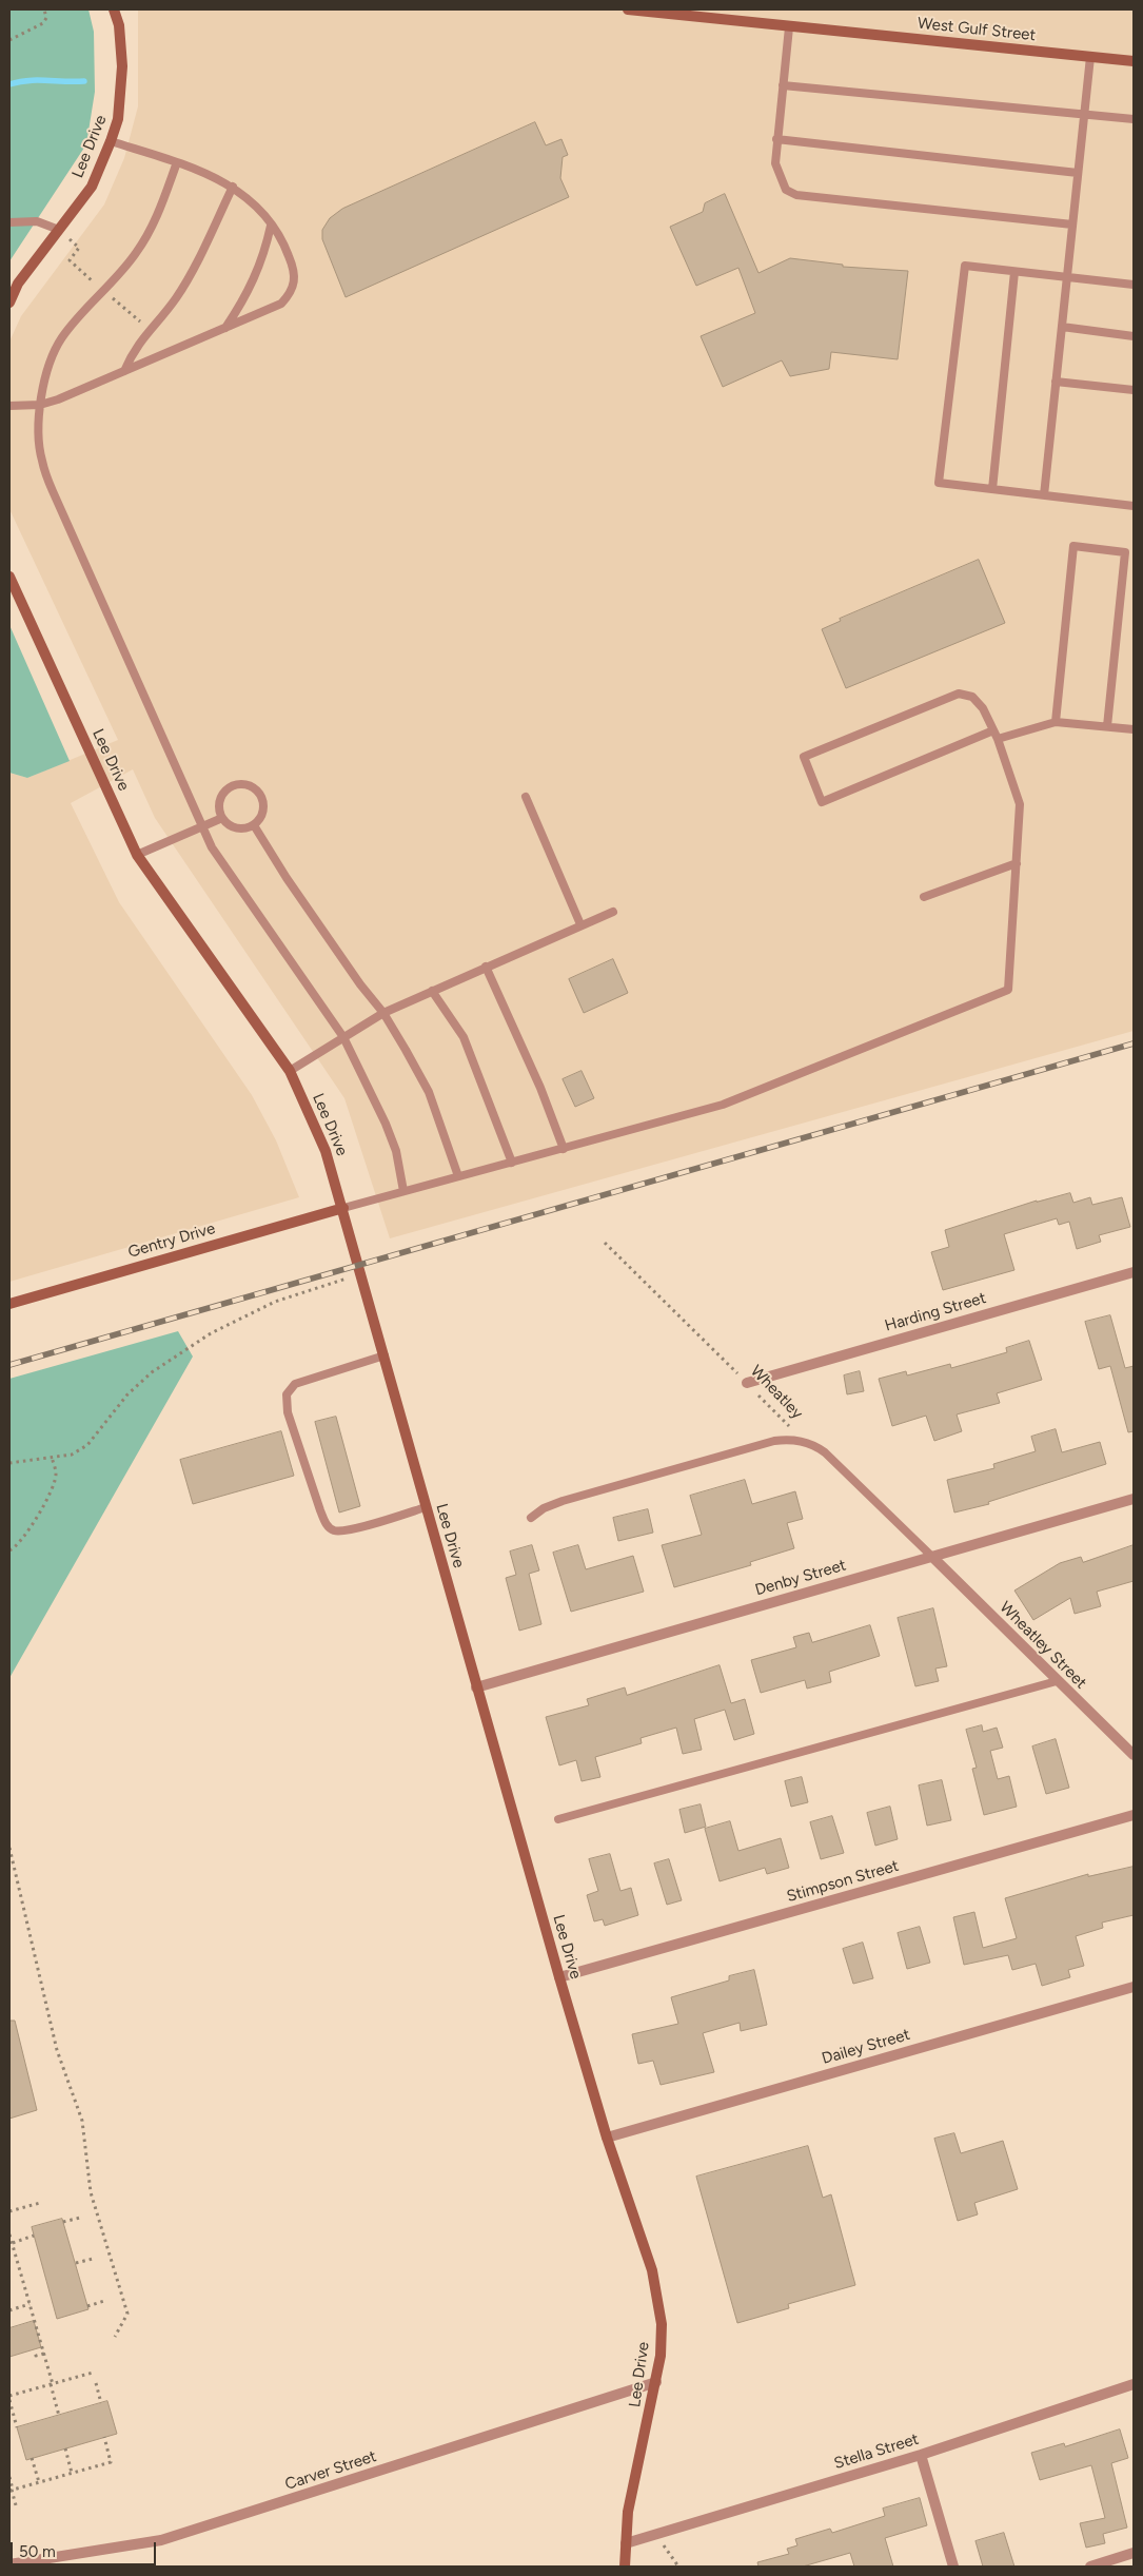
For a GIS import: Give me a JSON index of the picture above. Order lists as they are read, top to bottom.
{
  "streets": {
    "main road": ["West Gulf Street", "Lee Drive", "Gentry Drive"],
    "street": [
      "Harding Street",
      "Denby Street",
      "Wheatley Street",
      "Stimpson Street",
      "Dailey Street",
      "Stella Street",
      "Carver Street"
    ],
    "lane": ["Wheatley"]
  },
  "crossings": [
    ["Lee Drive", "Gentry Drive"],
    ["Lee Drive", "Denby Street"],
    ["Lee Drive", "Stimpson Street"],
    ["Lee Drive", "Dailey Street"],
    ["Lee Drive", "Stella Street"],
    ["Lee Drive", "Carver Street"],
    ["Harding Street", "Wheatley"],
    ["Wheatley", "Denby Street"],
    ["Wheatley", "Wheatley Street"],
    ["Denby Street", "Wheatley Street"]
  ],
  "scale_bar": "50 m"
}
